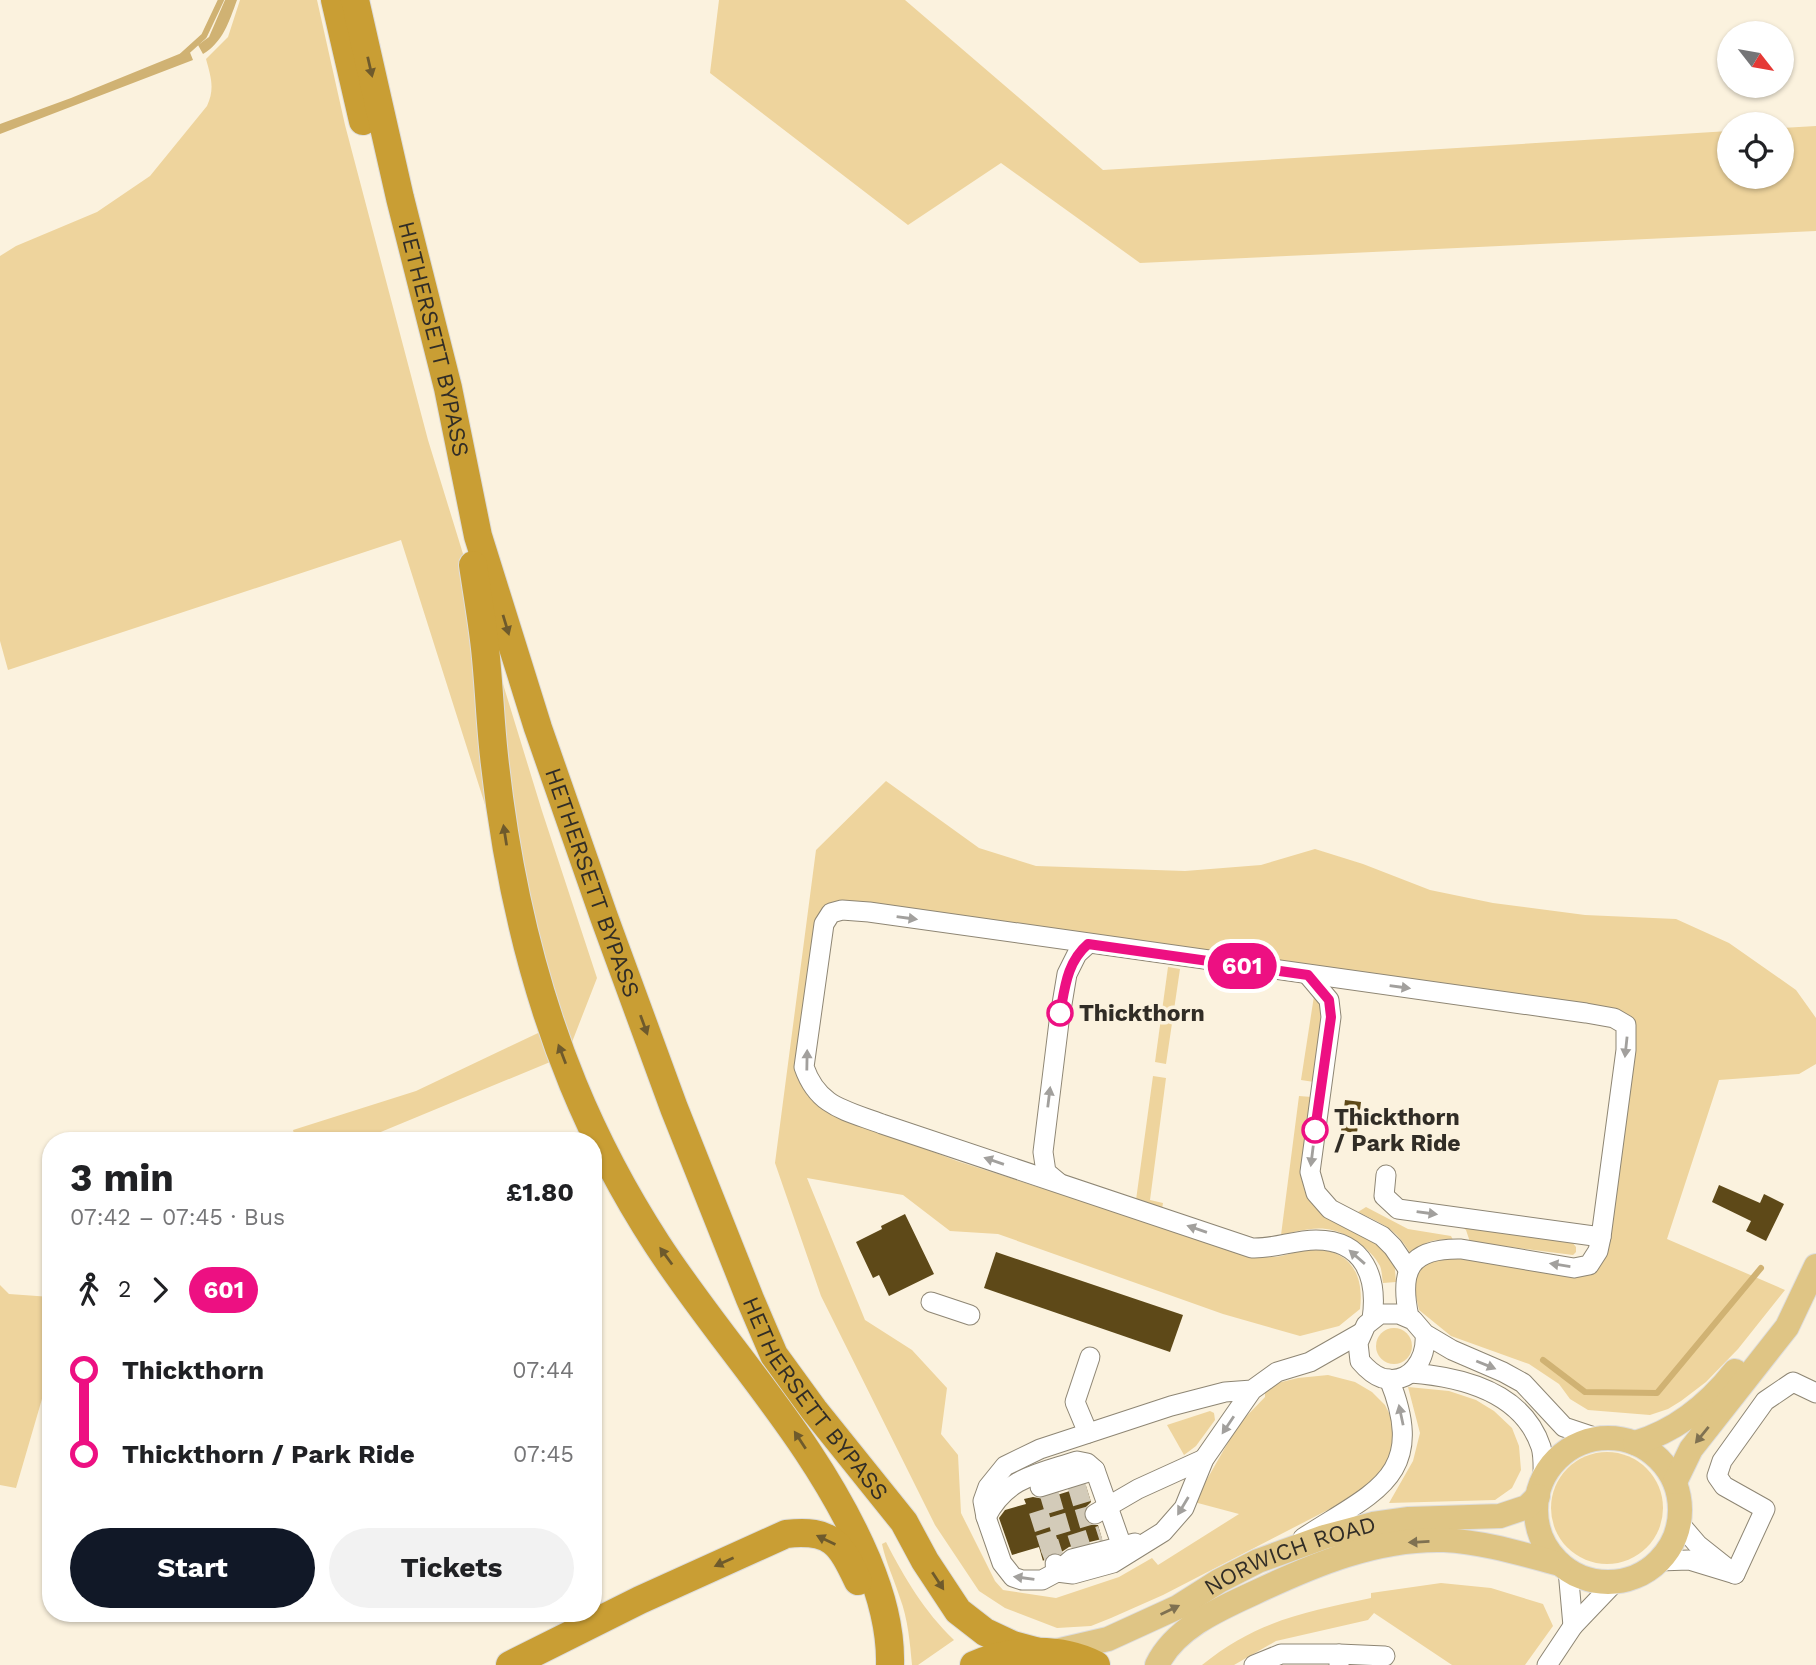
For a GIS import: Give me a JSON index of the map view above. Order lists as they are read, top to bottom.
{
  "streets": {
    "highway": ["HETHERSETT BYPASS"],
    "main road": ["NORWICH ROAD"]
  },
  "crossings": [
    ["HETHERSETT BYPASS", "NORWICH ROAD"]
  ],
  "places": ["Thickthorn", "Thickthorn / Park Ride"],
  "lines": ["bus line 601"],
  "north": "bottom right",
  "page": {
    "on_map": "601",
    "heading": ["3 min", "07:42 – 07:45 · Bus", "£1.80"],
    "legs": ["2", "601"],
    "list": [
      {
        "name": "Thickthorn",
        "value": "07:44"
      },
      {
        "name": "Thickthorn / Park Ride",
        "value": "07:45"
      }
    ],
    "buttons": ["Start", "Tickets"]
  }
}
